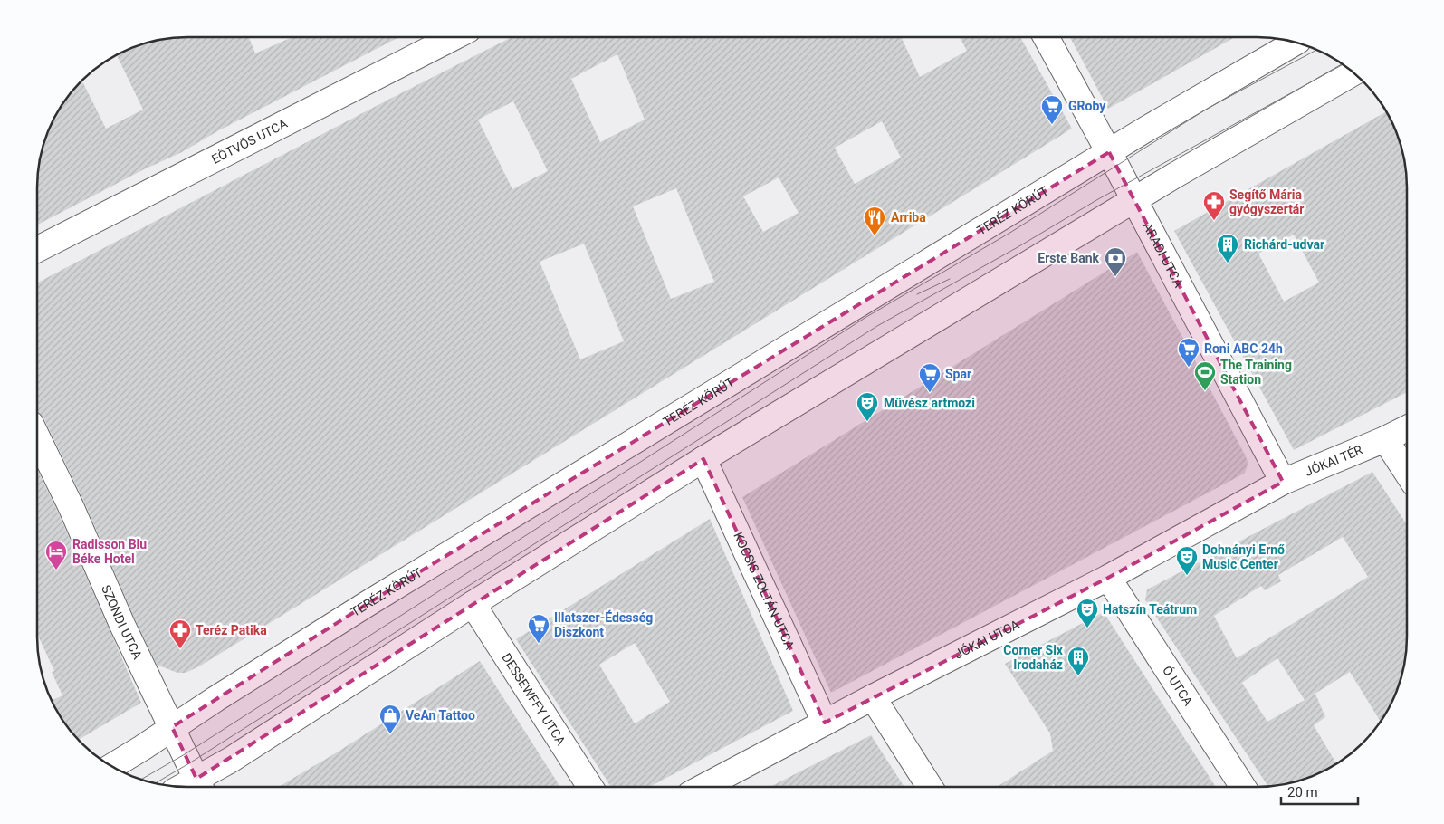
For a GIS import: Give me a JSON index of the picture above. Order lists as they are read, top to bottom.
{
  "streets": {
    "street": [
      "EÖTVÖS UTCA",
      "TERÉZ KÖRÚT",
      "ARADI UTCA",
      "JÓKAI TÉR",
      "KOCSIS ZOLTÁN UTCA",
      "SZONDI UTCA",
      "JÓKAI UTCA",
      "Ó UTCA",
      "DESSEWFFY UTCA"
    ]
  },
  "crossings": [
    ["TERÉZ KÖRÚT", "ARADI UTCA"],
    ["TERÉZ KÖRÚT", "SZONDI UTCA"],
    ["ARADI UTCA", "JÓKAI TÉR"],
    ["ARADI UTCA", "JÓKAI UTCA"],
    ["JÓKAI TÉR", "JÓKAI UTCA"],
    ["KOCSIS ZOLTÁN UTCA", "JÓKAI UTCA"],
    ["JÓKAI UTCA", "Ó UTCA"]
  ],
  "places": {
    "supermarket": [
      "GRoby",
      "Roni ABC 24h",
      "Spar",
      "Illatszer-Édesség Diszkont"
    ],
    "pharmacy": ["Segítő Mária gyógyszertár", "Teréz Patika"],
    "restaurant": ["Arriba"],
    "building": ["Richárd-udvar", "Corner Six Irodaház"],
    "bank": ["Erste Bank"],
    "sports": ["The Training Station"],
    "theatre": ["Művész artmozi", "Dohnányi Ernő Music Center", "Hatszín Teátrum"],
    "hotel": ["Radisson Blu Béke Hotel"],
    "shop": ["VeAn Tattoo"]
  },
  "scale_bar": "20 m"
}
